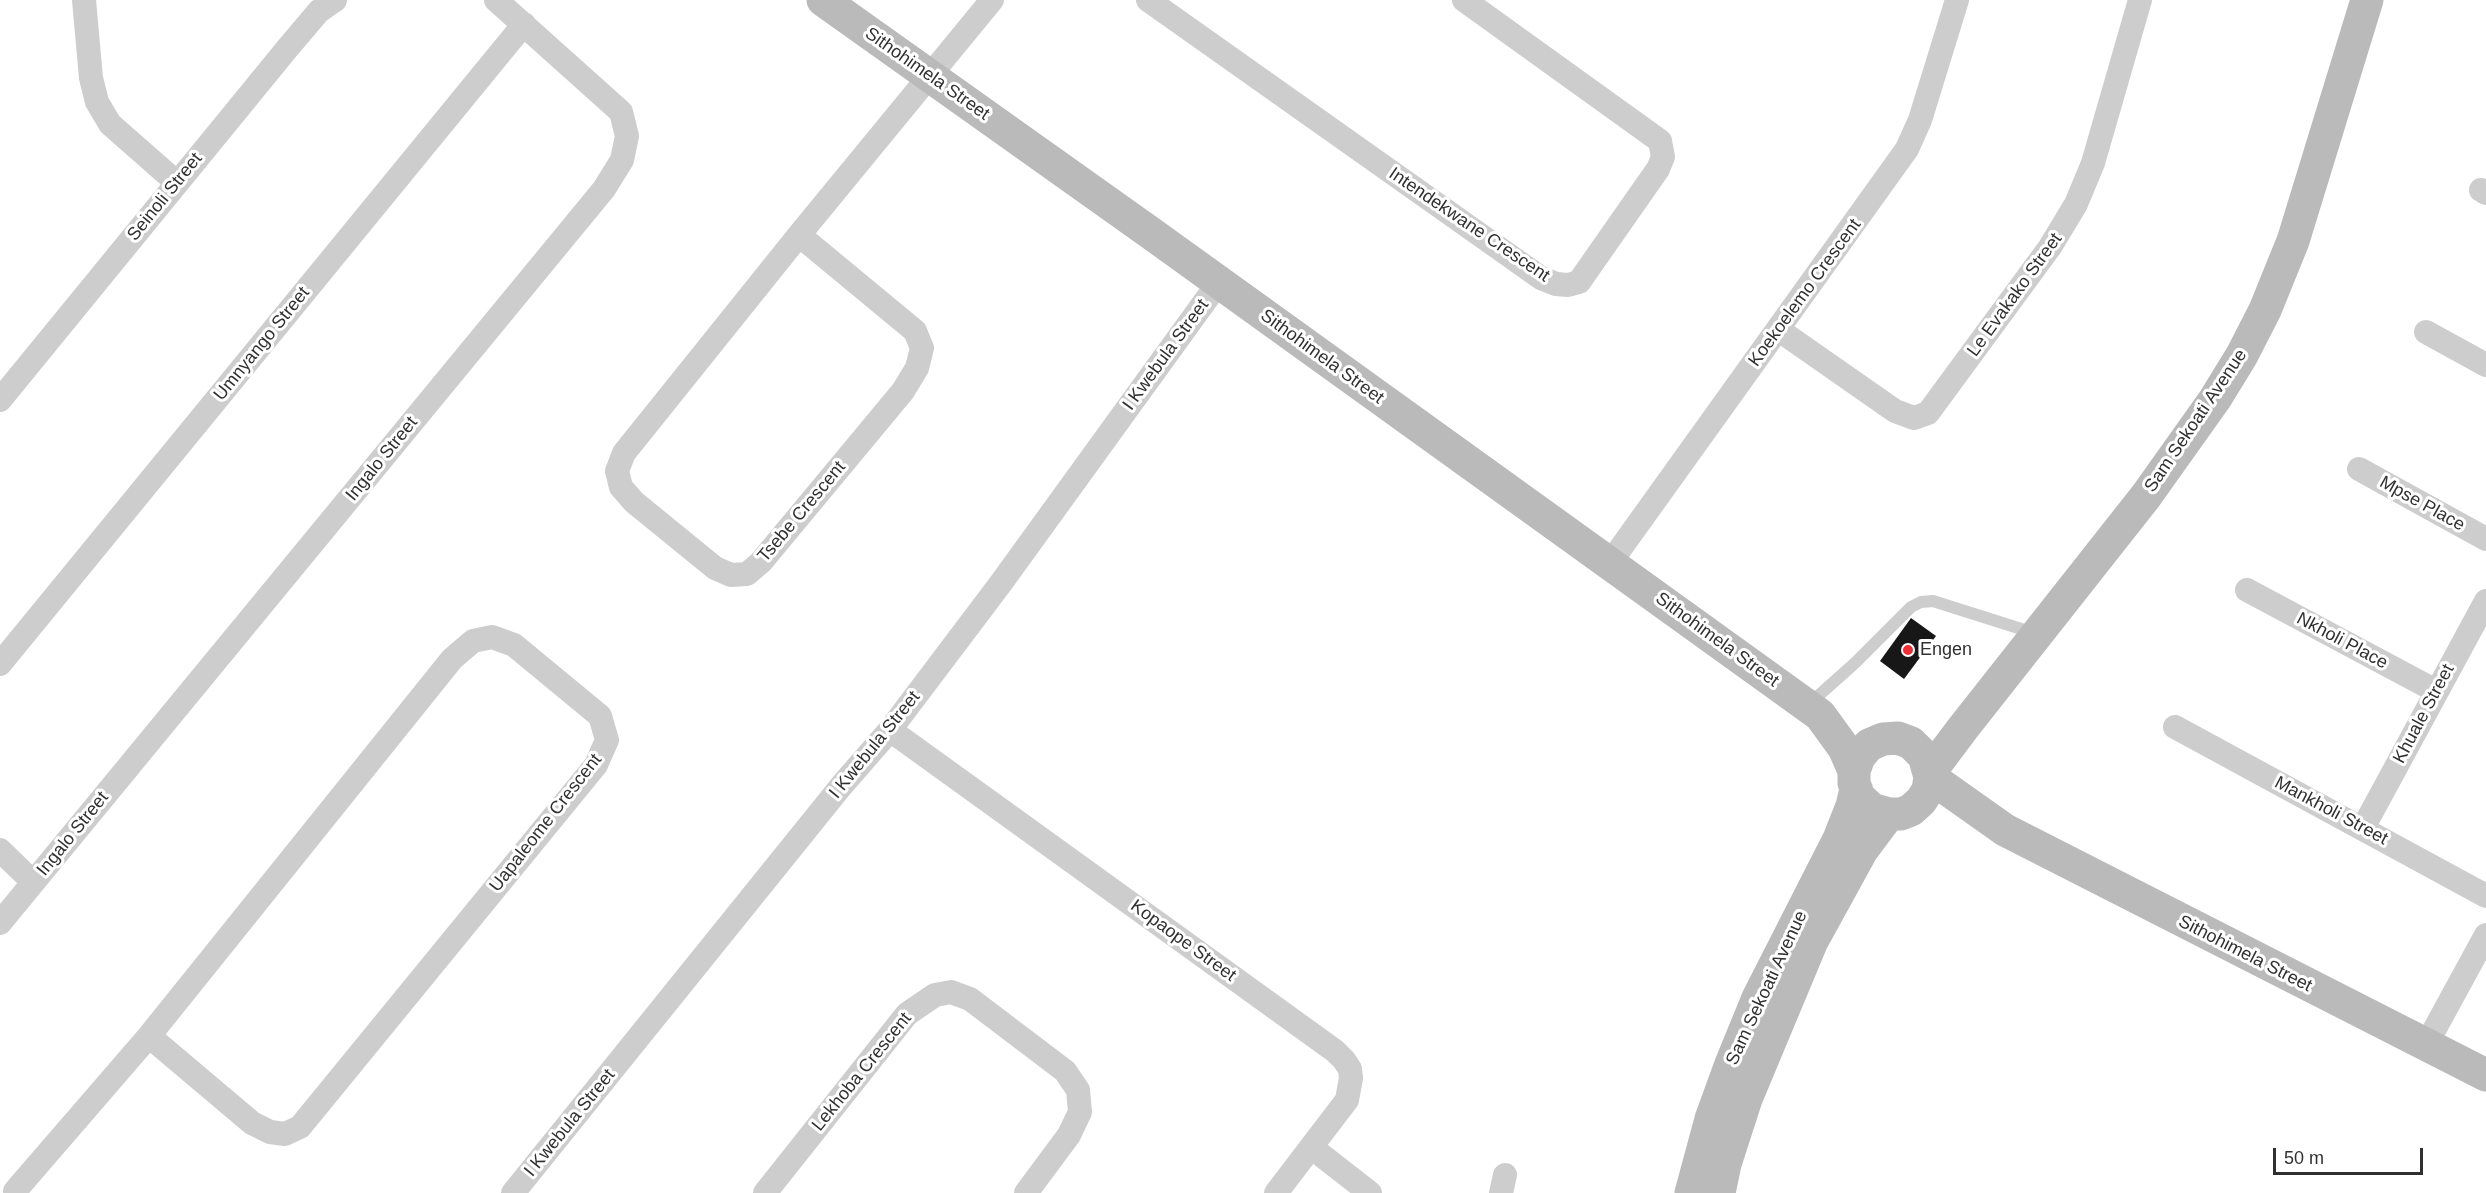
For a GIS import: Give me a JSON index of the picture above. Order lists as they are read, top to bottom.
{
  "streets": {
    "street": [
      "Sithohimela Street",
      "Seinoli Street",
      "Intendekwane Crescent",
      "Koekoelemo Crescent",
      "Le Evakako Street",
      "Umnyango Street",
      "I Kwebula Street",
      "Sam Sekoati Avenue",
      "Ingalo Street",
      "Mpse Place",
      "Tsebe Crescent",
      "Nkholi Place",
      "Khuale Street",
      "Mankholi Street",
      "Uapaleome Crescent",
      "Kopaope Street",
      "Lekhoba Crescent"
    ]
  },
  "crossings": [
    ["Sithohimela Street", "Koekoelemo Crescent"],
    ["Sithohimela Street", "I Kwebula Street"],
    ["Sithohimela Street", "Sam Sekoati Avenue"],
    ["Sithohimela Street", "Tsebe Crescent"],
    ["Koekoelemo Crescent", "Le Evakako Street"],
    ["Umnyango Street", "Ingalo Street"],
    ["I Kwebula Street", "Kopaope Street"],
    ["Nkholi Place", "Khuale Street"],
    ["Khuale Street", "Mankholi Street"]
  ],
  "places": ["Engen"],
  "scale_bar": "50 m"
}
